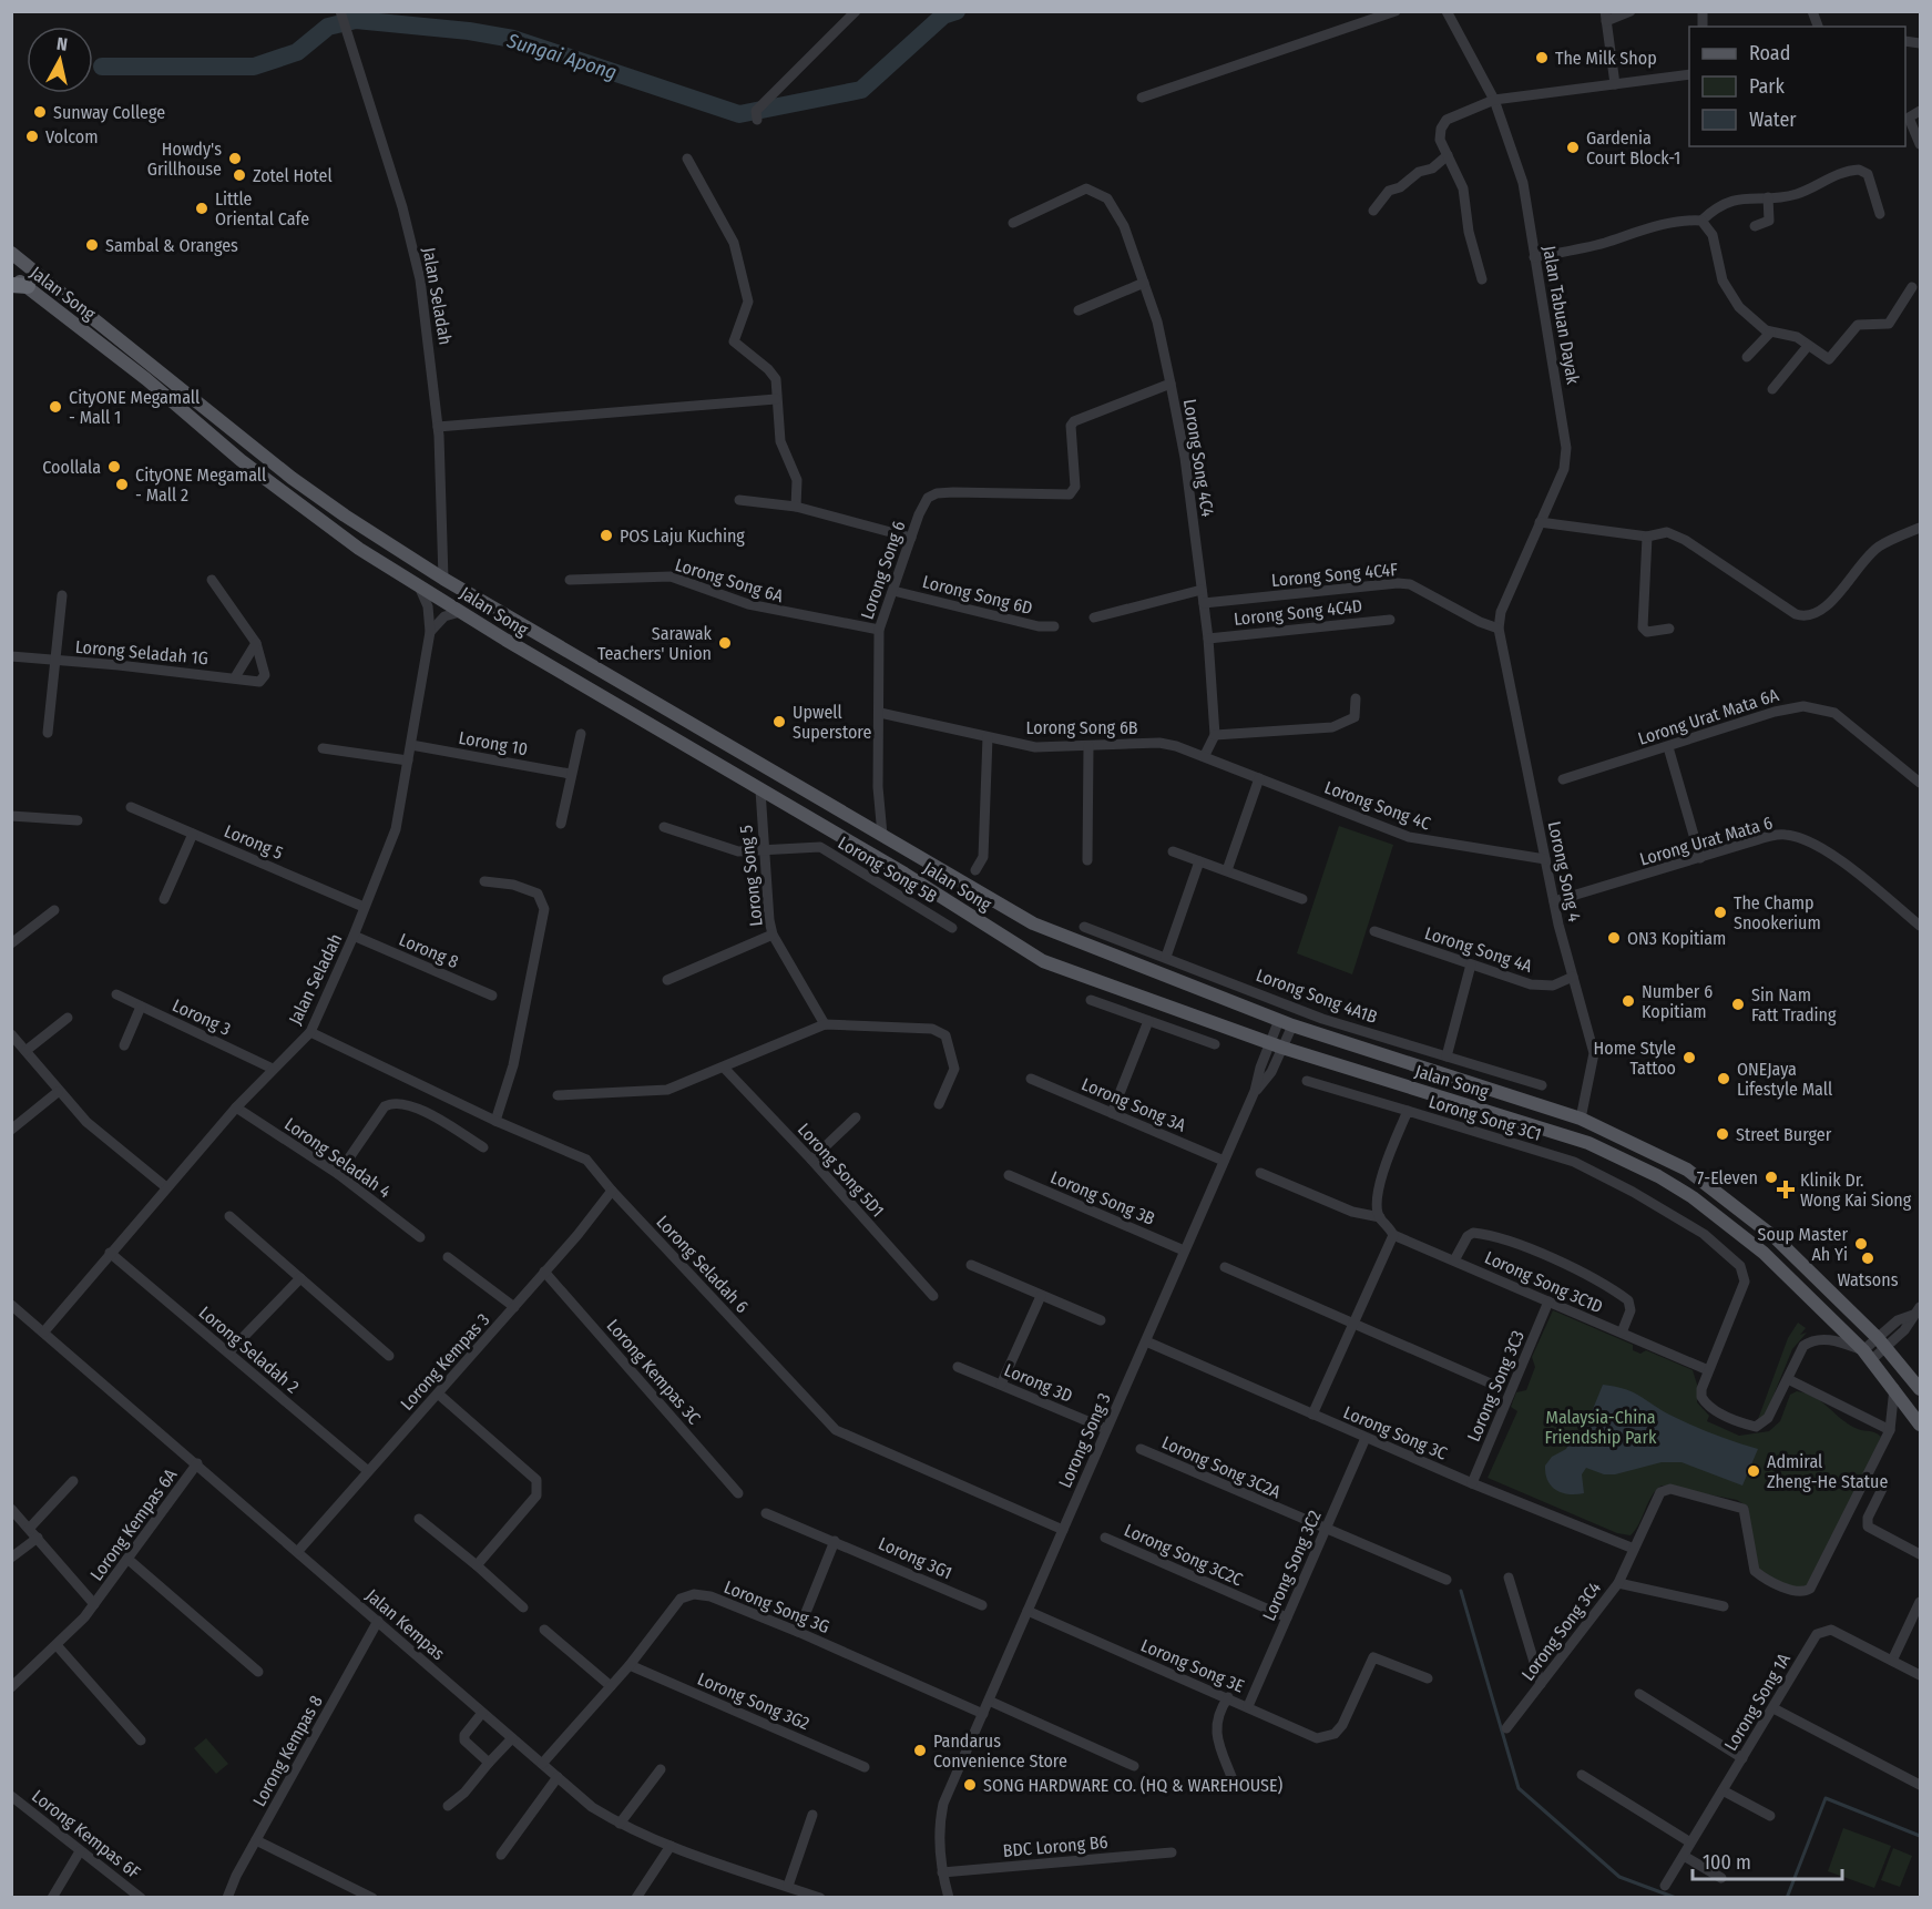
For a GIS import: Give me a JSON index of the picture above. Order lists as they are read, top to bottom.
{
  "streets": {
    "main road": ["Jalan Song"],
    "street": [
      "Jalan Seladah",
      "Jalan Tabuan Dayak",
      "Lorong Song 4C4",
      "Lorong Song 6",
      "Lorong Song 4C4F",
      "Lorong Song 6A",
      "Lorong Song 6D",
      "Lorong Song 4C4D",
      "Lorong Seladah 1G",
      "Lorong Urat Mata 6A",
      "Lorong Song 6B",
      "Lorong 10",
      "Lorong Song 4C",
      "Lorong Urat Mata 6",
      "Lorong 5",
      "Lorong Song 5B",
      "Lorong Song 4",
      "Lorong Song 5",
      "Lorong Song 4A",
      "Lorong 8",
      "Lorong Song 4A1B",
      "Lorong 3",
      "Lorong Song 3A",
      "Lorong Song 3C1",
      "Lorong Seladah 4",
      "Lorong Song 5D1",
      "Lorong Song 3B",
      "Lorong Seladah 6",
      "Lorong Song 3C1D",
      "Lorong Seladah 2",
      "Lorong Kempas 3",
      "Lorong Kempas 3C",
      "Lorong 3D",
      "Lorong Song 3C3",
      "Lorong Song 3C",
      "Lorong Song 3",
      "Lorong Song 3C2A",
      "Lorong Kempas 6A",
      "Lorong Song 3C2C",
      "Lorong 3G1",
      "Lorong Song 3C2",
      "Lorong Song 3G",
      "Jalan Kempas",
      "Lorong Song 3C4",
      "Lorong Song 3E",
      "Lorong Song 3G2",
      "Lorong Song 1A",
      "Lorong Kempas 8",
      "Lorong Kempas 6F",
      "BDC Lorong B6"
    ]
  },
  "crossings": [
    ["Jalan Song", "Jalan Seladah"],
    ["Jalan Song", "Lorong Song 6"],
    ["Jalan Song", "Lorong Song 4"],
    ["Jalan Song", "Lorong Song 5"],
    ["Jalan Song", "Lorong Song 3"],
    ["Jalan Seladah", "Lorong 10"],
    ["Jalan Seladah", "Lorong 5"],
    ["Jalan Seladah", "Lorong 8"],
    ["Jalan Seladah", "Lorong 3"],
    ["Jalan Seladah", "Lorong Seladah 4"],
    ["Jalan Seladah", "Lorong Seladah 6"],
    ["Jalan Seladah", "Lorong Seladah 2"],
    ["Jalan Seladah", "Jalan Kempas"],
    ["Jalan Tabuan Dayak", "Lorong Song 4C4F"],
    ["Jalan Tabuan Dayak", "Lorong Song 4"],
    ["Lorong Song 4C4", "Lorong Song 6"],
    ["Lorong Song 4C4", "Lorong Song 4C4F"],
    ["Lorong Song 4C4", "Lorong Song 4C4D"],
    ["Lorong Song 6", "Lorong Song 6A"],
    ["Lorong Song 6", "Lorong Song 6D"],
    ["Lorong Song 6", "Lorong Song 6B"],
    ["Lorong Song 4C4F", "Lorong Song 4"],
    ["Lorong Song 6B", "Lorong Song 4C"],
    ["Lorong Song 4C", "Lorong Song 4"],
    ["Lorong Urat Mata 6", "Lorong Song 4"],
    ["Lorong Song 5B", "Lorong Song 5"],
    ["Lorong Song 4", "Lorong Song 4A"],
    ["Lorong Song 3A", "Lorong Song 3"],
    ["Lorong Song 3C1", "Lorong Song 3C1D"],
    ["Lorong Song 3B", "Lorong Song 3"],
    ["Lorong Seladah 6", "Lorong Kempas 3"],
    ["Lorong Seladah 6", "Lorong Song 3"],
    ["Lorong Song 3C1D", "Lorong Song 3C3"],
    ["Lorong Seladah 2", "Lorong Kempas 3"],
    ["Lorong Kempas 3", "Lorong Kempas 3C"],
    ["Lorong Kempas 3", "Jalan Kempas"],
    ["Lorong 3D", "Lorong Song 3"],
    ["Lorong Song 3C3", "Lorong Song 3C"],
    ["Lorong Song 3C", "Lorong Song 3"],
    ["Lorong Song 3C", "Lorong Song 3C2"],
    ["Lorong Song 3C", "Lorong Song 3C4"],
    ["Lorong Song 3", "Lorong Song 3G"],
    ["Lorong Song 3", "Lorong Song 3E"],
    ["Lorong Song 3", "BDC Lorong B6"],
    ["Lorong Song 3C2A", "Lorong Song 3C2"],
    ["Lorong Kempas 6A", "Jalan Kempas"],
    ["Lorong Song 3C2C", "Lorong Song 3C2"],
    ["Lorong Song 3C2", "Lorong Song 3E"],
    ["Lorong Song 3G", "Jalan Kempas"],
    ["Lorong Song 3G", "Lorong Song 3G2"],
    ["Jalan Kempas", "Lorong Kempas 8"]
  ],
  "water": ["Sungai Apong"],
  "parks": ["Malaysia-China Friendship Park"],
  "places": {
    "other": [
      "The Milk Shop",
      "Sunway College",
      "Volcom",
      "Gardenia Court Block-1",
      "Howdy's Grillhouse",
      "Zotel Hotel",
      "Little Oriental Cafe",
      "Sambal & Oranges",
      "CityONE Megamall - Mall 1",
      "Coollala",
      "CityONE Megamall - Mall 2",
      "POS Laju Kuching",
      "Sarawak Teachers' Union",
      "Upwell Superstore",
      "The Champ Snookerium",
      "ON3 Kopitiam",
      "Number 6 Kopitiam",
      "Sin Nam Fatt Trading",
      "Home Style Tattoo",
      "ONEJaya Lifestyle Mall",
      "Street Burger",
      "7-Eleven",
      "Soup Master Ah Yi",
      "Watsons",
      "Admiral Zheng-He Statue",
      "Pandarus Convenience Store",
      "SONG HARDWARE CO. (HQ & WAREHOUSE)"
    ],
    "health": ["Klinik Dr. Wong Kai Siong"]
  },
  "legend": ["Road", "Park", "Water"],
  "scale_bar": "100 m",
  "north": "top"
}
